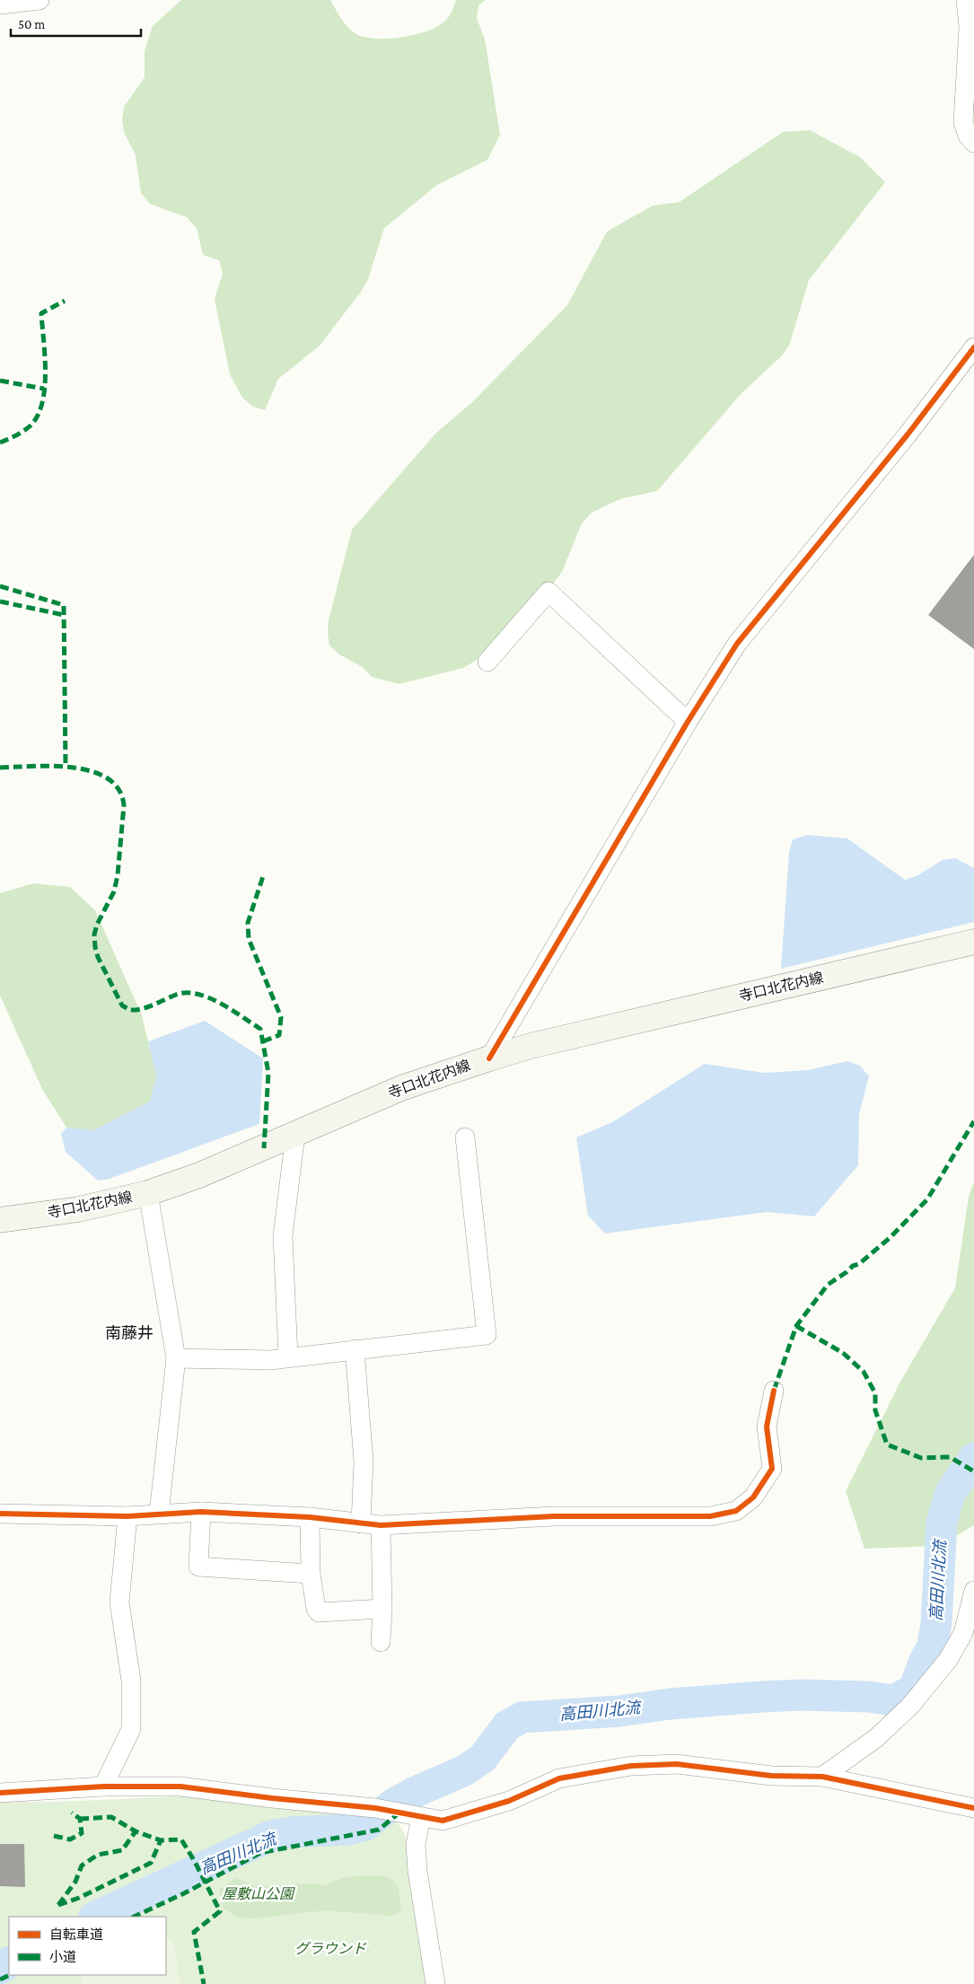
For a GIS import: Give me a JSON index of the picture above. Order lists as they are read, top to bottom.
{
  "streets": {
    "main road": ["寺口北花内線"]
  },
  "districts": ["南藤井"],
  "water": ["高田川北流"],
  "parks": ["屋敷山公園", "グラウンド"],
  "legend": ["自転車道", "小道"],
  "scale_bar": "50 m"
}
